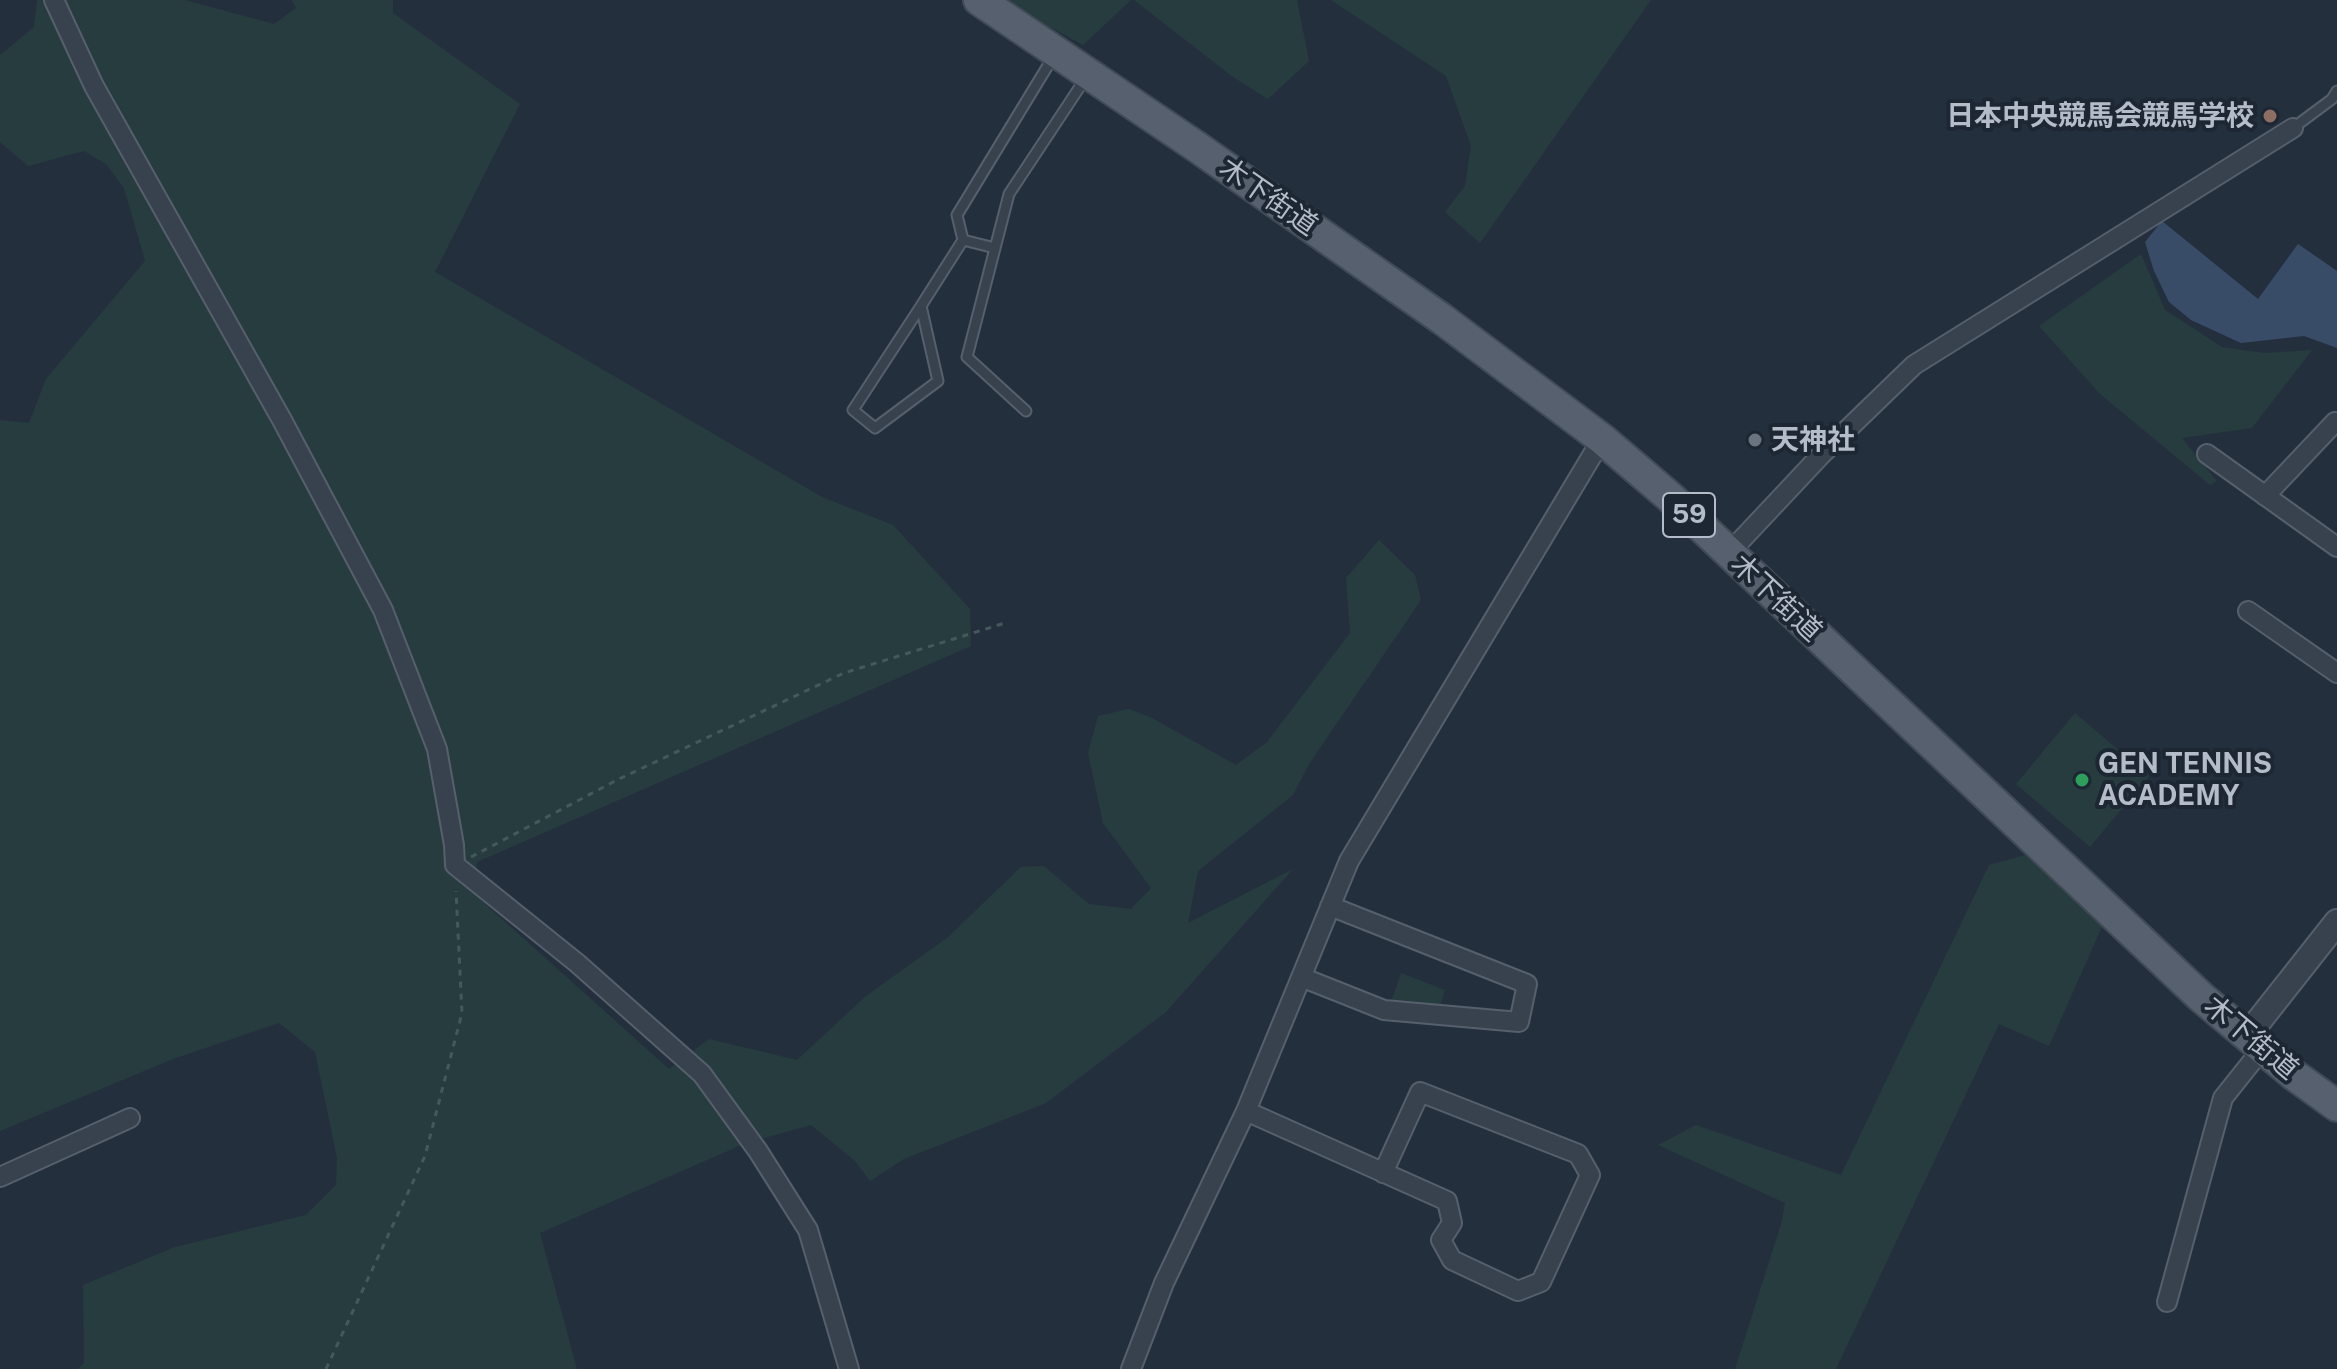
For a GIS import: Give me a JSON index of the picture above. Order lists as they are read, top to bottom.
{
  "streets": {
    "main road": ["木下街道", "59"]
  },
  "places": ["日本中央競馬会競馬学校", "天神社", "GEN TENNIS ACADEMY"]
}
